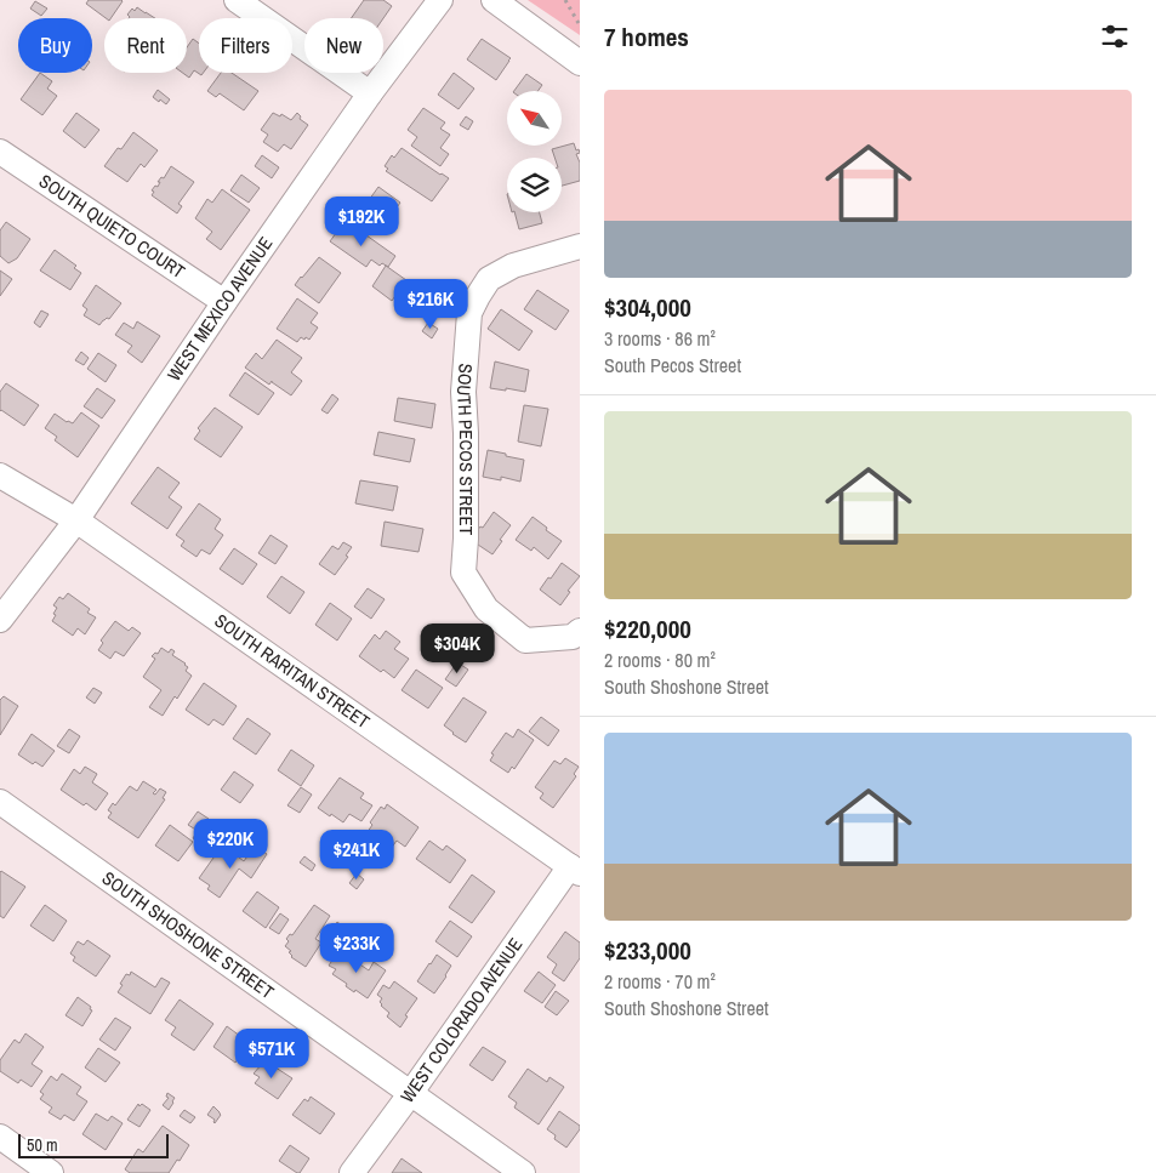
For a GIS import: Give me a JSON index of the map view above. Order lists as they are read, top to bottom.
{
  "streets": {
    "street": [
      "SOUTH QUIETO COURT",
      "WEST MEXICO AVENUE",
      "SOUTH PECOS STREET",
      "SOUTH RARITAN STREET",
      "SOUTH SHOSHONE STREET",
      "WEST COLORADO AVENUE"
    ]
  },
  "crossings": [
    ["SOUTH QUIETO COURT", "WEST MEXICO AVENUE"],
    ["WEST MEXICO AVENUE", "SOUTH RARITAN STREET"],
    ["SOUTH RARITAN STREET", "WEST COLORADO AVENUE"],
    ["SOUTH SHOSHONE STREET", "WEST COLORADO AVENUE"]
  ],
  "scale_bar": "50 m",
  "north": "top left",
  "page": {
    "heading": "7 homes",
    "chip": [
      "Buy",
      "Rent",
      "Filters",
      "New"
    ],
    "list": [
      {
        "name": "$304,000",
        "note": "3 rooms · 86 m² · South Pecos Street"
      },
      {
        "name": "$220,000",
        "note": "2 rooms · 80 m² · South Shoshone Street"
      },
      {
        "name": "$233,000",
        "note": "2 rooms · 70 m² · South Shoshone Street"
      }
    ],
    "price": [
      "$192K",
      "$216K",
      "$304K",
      "$220K",
      "$241K",
      "$233K",
      "$571K"
    ],
    "scale": "50 m"
  }
}
